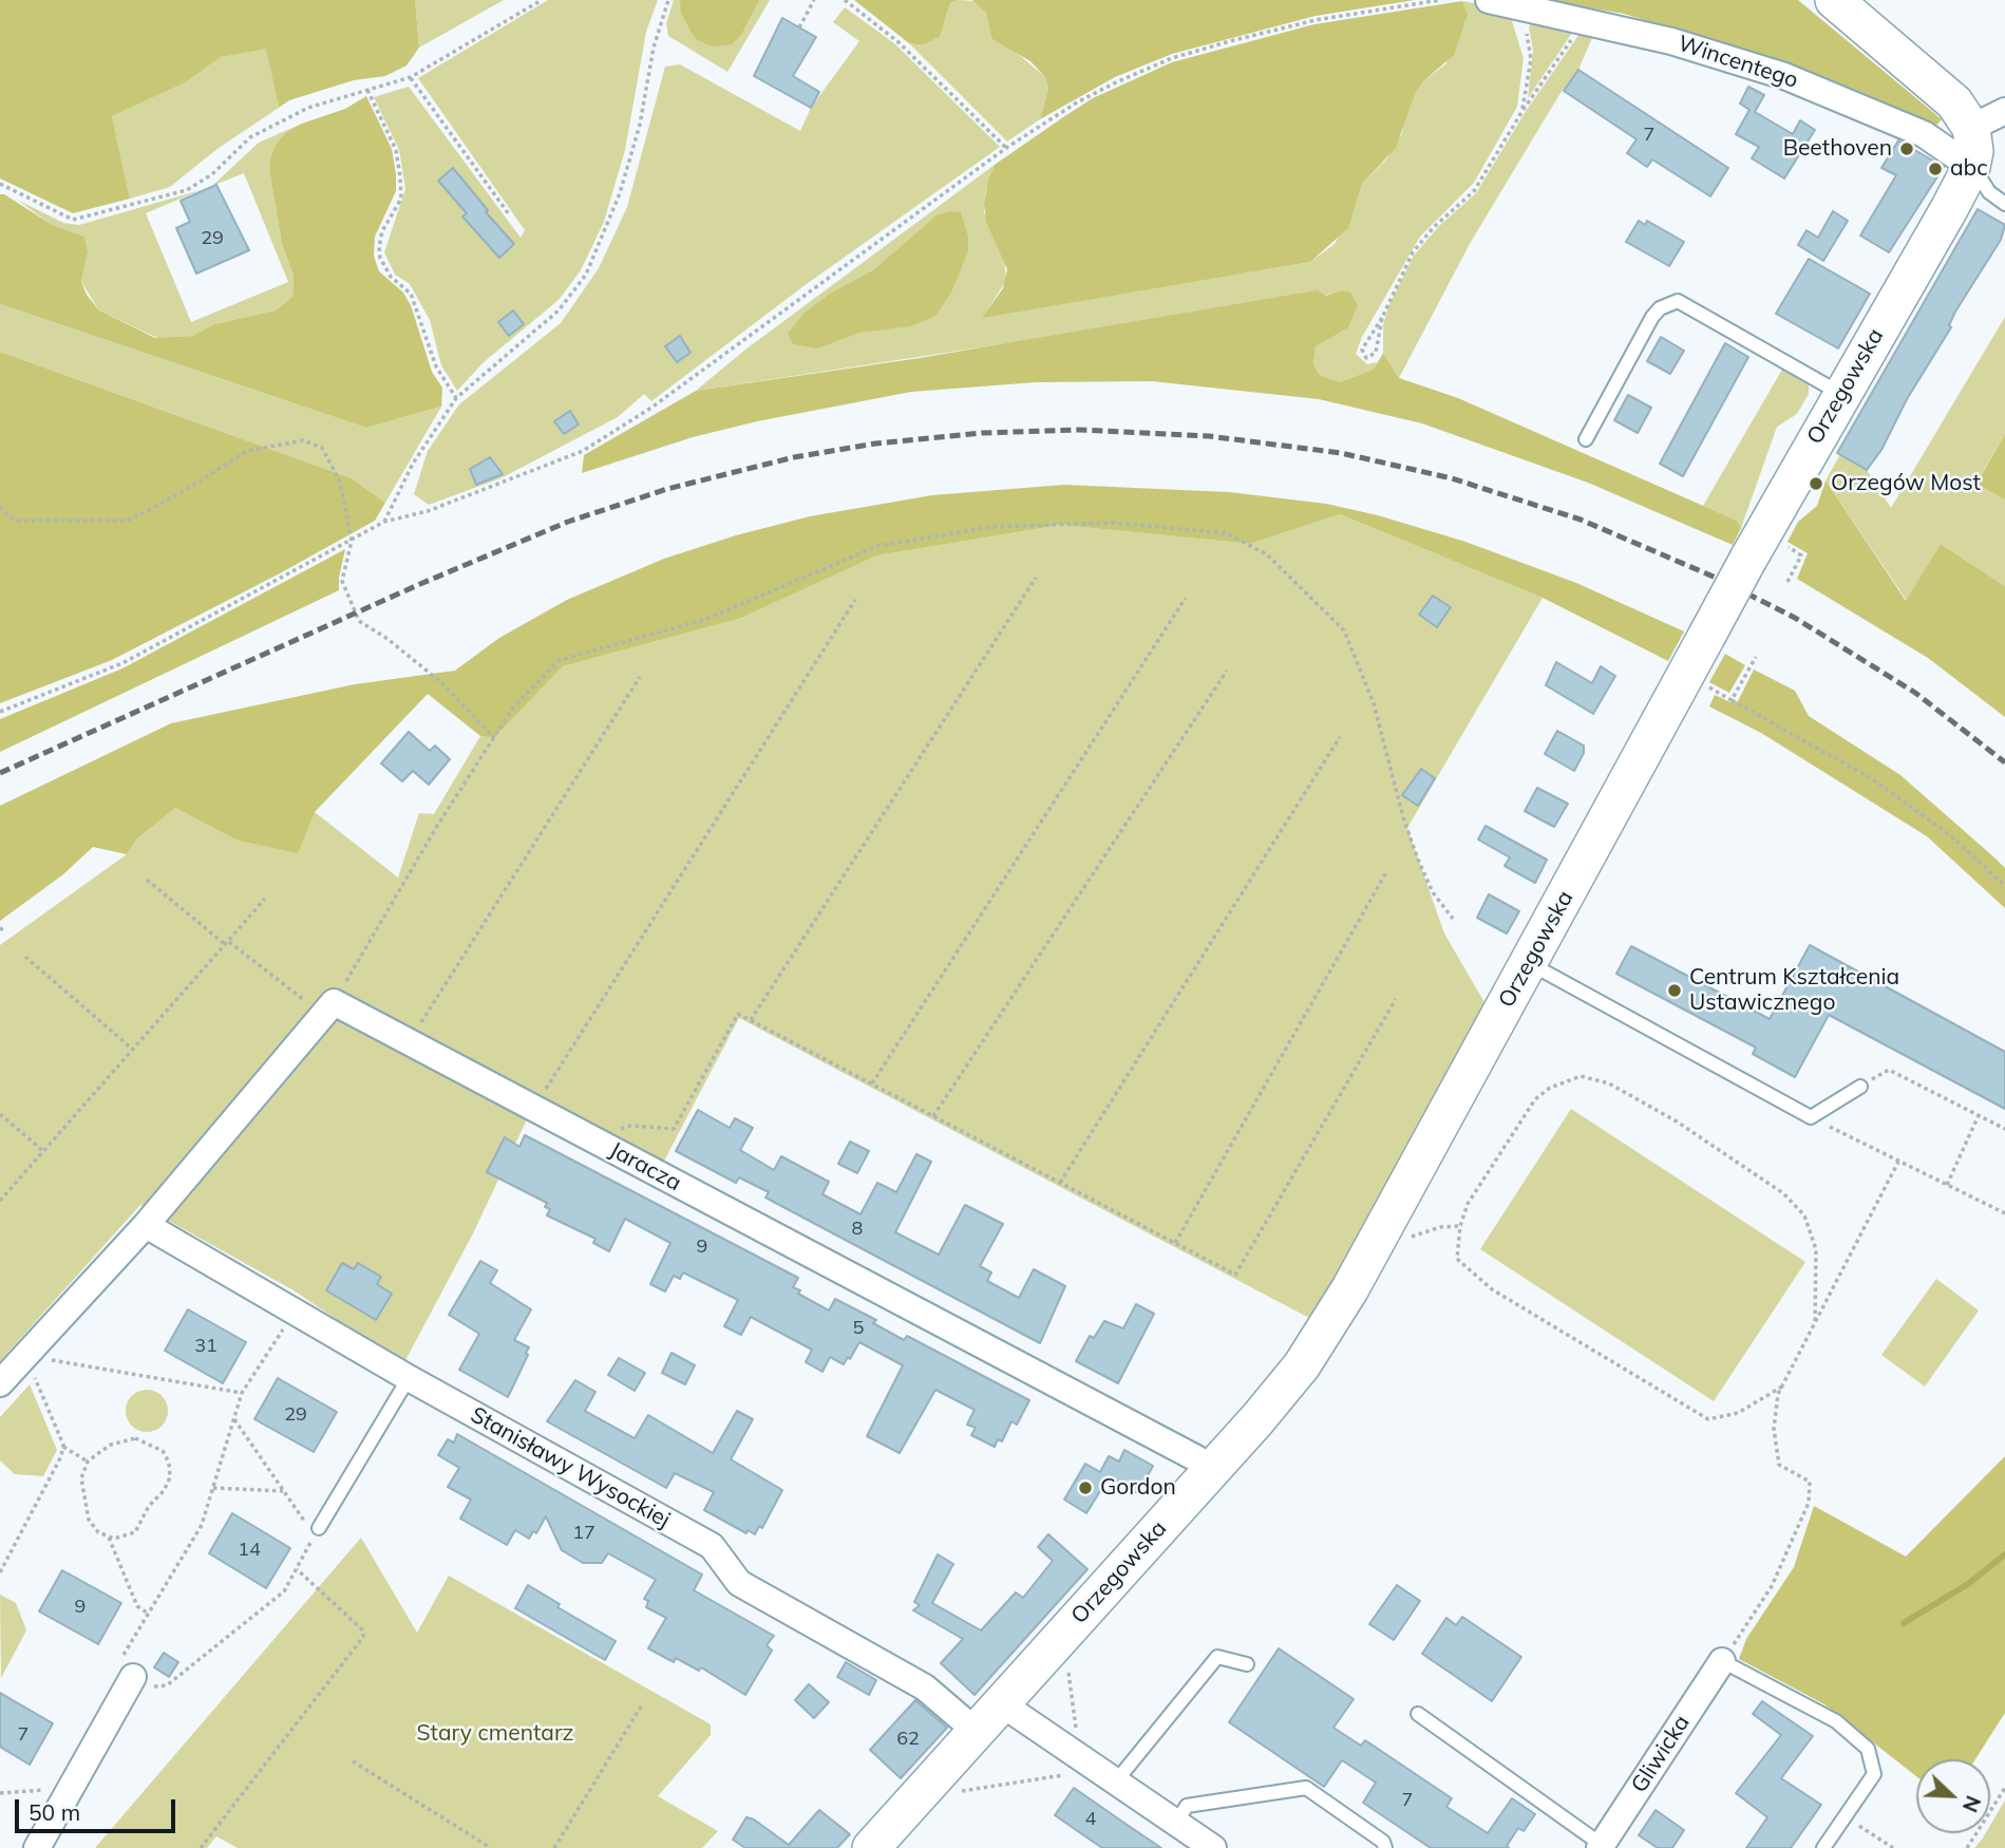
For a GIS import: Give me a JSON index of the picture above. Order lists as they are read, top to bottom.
{
  "streets": {
    "street": [
      "Wincentego",
      "Orzegowska",
      "Jaracza",
      "Stanisławy Wysockiej",
      "Gliwicka"
    ]
  },
  "crossings": [
    ["Wincentego", "Orzegowska"],
    ["Orzegowska", "Jaracza"],
    ["Orzegowska", "Stanisławy Wysockiej"]
  ],
  "parks": ["Stary cmentarz"],
  "places": [
    "Beethoven",
    "abc",
    "Orzegów Most",
    "Centrum Kształcenia Ustawicznego",
    "Gordon"
  ],
  "house_numbers": [
    "7",
    "29",
    "8",
    "9",
    "5",
    "31",
    "29",
    "17",
    "14",
    "9",
    "7",
    "62",
    "7",
    "4"
  ],
  "scale_bar": "50 m",
  "north": "bottom right"
}
